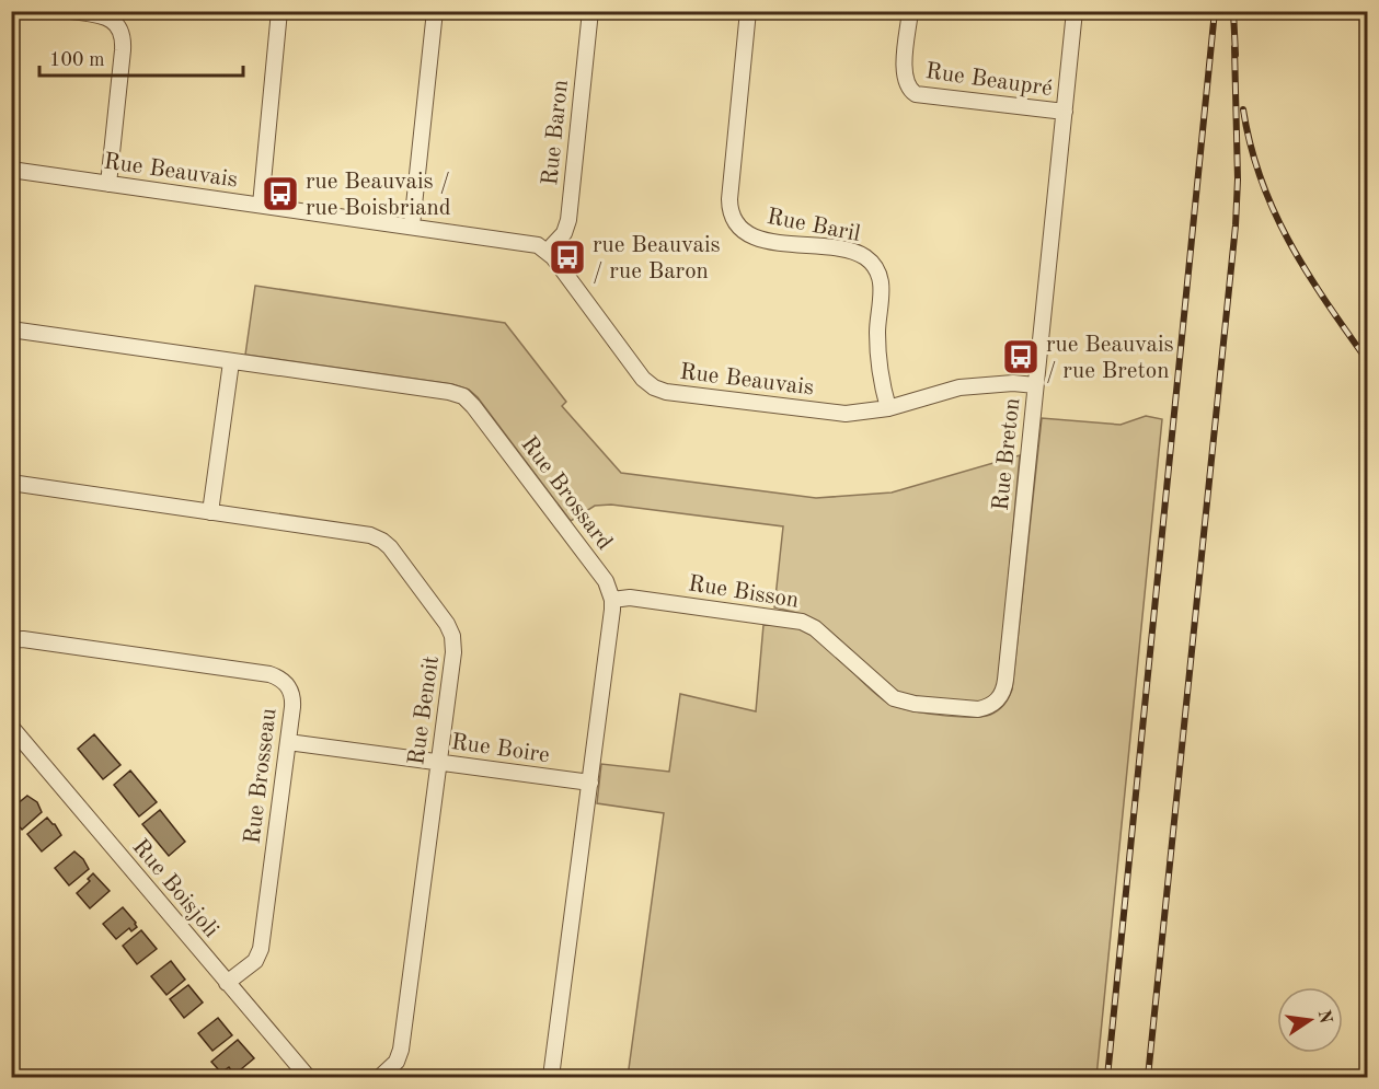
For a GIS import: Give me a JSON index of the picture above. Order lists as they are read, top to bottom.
{
  "streets": {
    "street": [
      "Rue Beaupré",
      "Rue Baron",
      "Rue Beauvais",
      "Rue Baril",
      "Rue Breton",
      "Rue Brossard",
      "Rue Bisson",
      "Rue Benoit",
      "Rue Boire",
      "Rue Brosseau",
      "Rue Boisjoli"
    ]
  },
  "crossings": [
    ["Rue Beaupré", "Rue Breton"],
    ["Rue Baron", "Rue Beauvais"],
    ["Rue Beauvais", "Rue Baril"],
    ["Rue Beauvais", "Rue Breton"],
    ["Rue Breton", "Rue Bisson"],
    ["Rue Brossard", "Rue Bisson"],
    ["Rue Benoit", "Rue Boire"],
    ["Rue Boire", "Rue Brosseau"],
    ["Rue Brosseau", "Rue Boisjoli"]
  ],
  "places": {
    "bus stop": ["rue Beauvais / rue Boisbriand", "rue Beauvais / rue Baron", "rue Beauvais / rue Breton"]
  },
  "scale_bar": "100 m",
  "north": "right"
}
